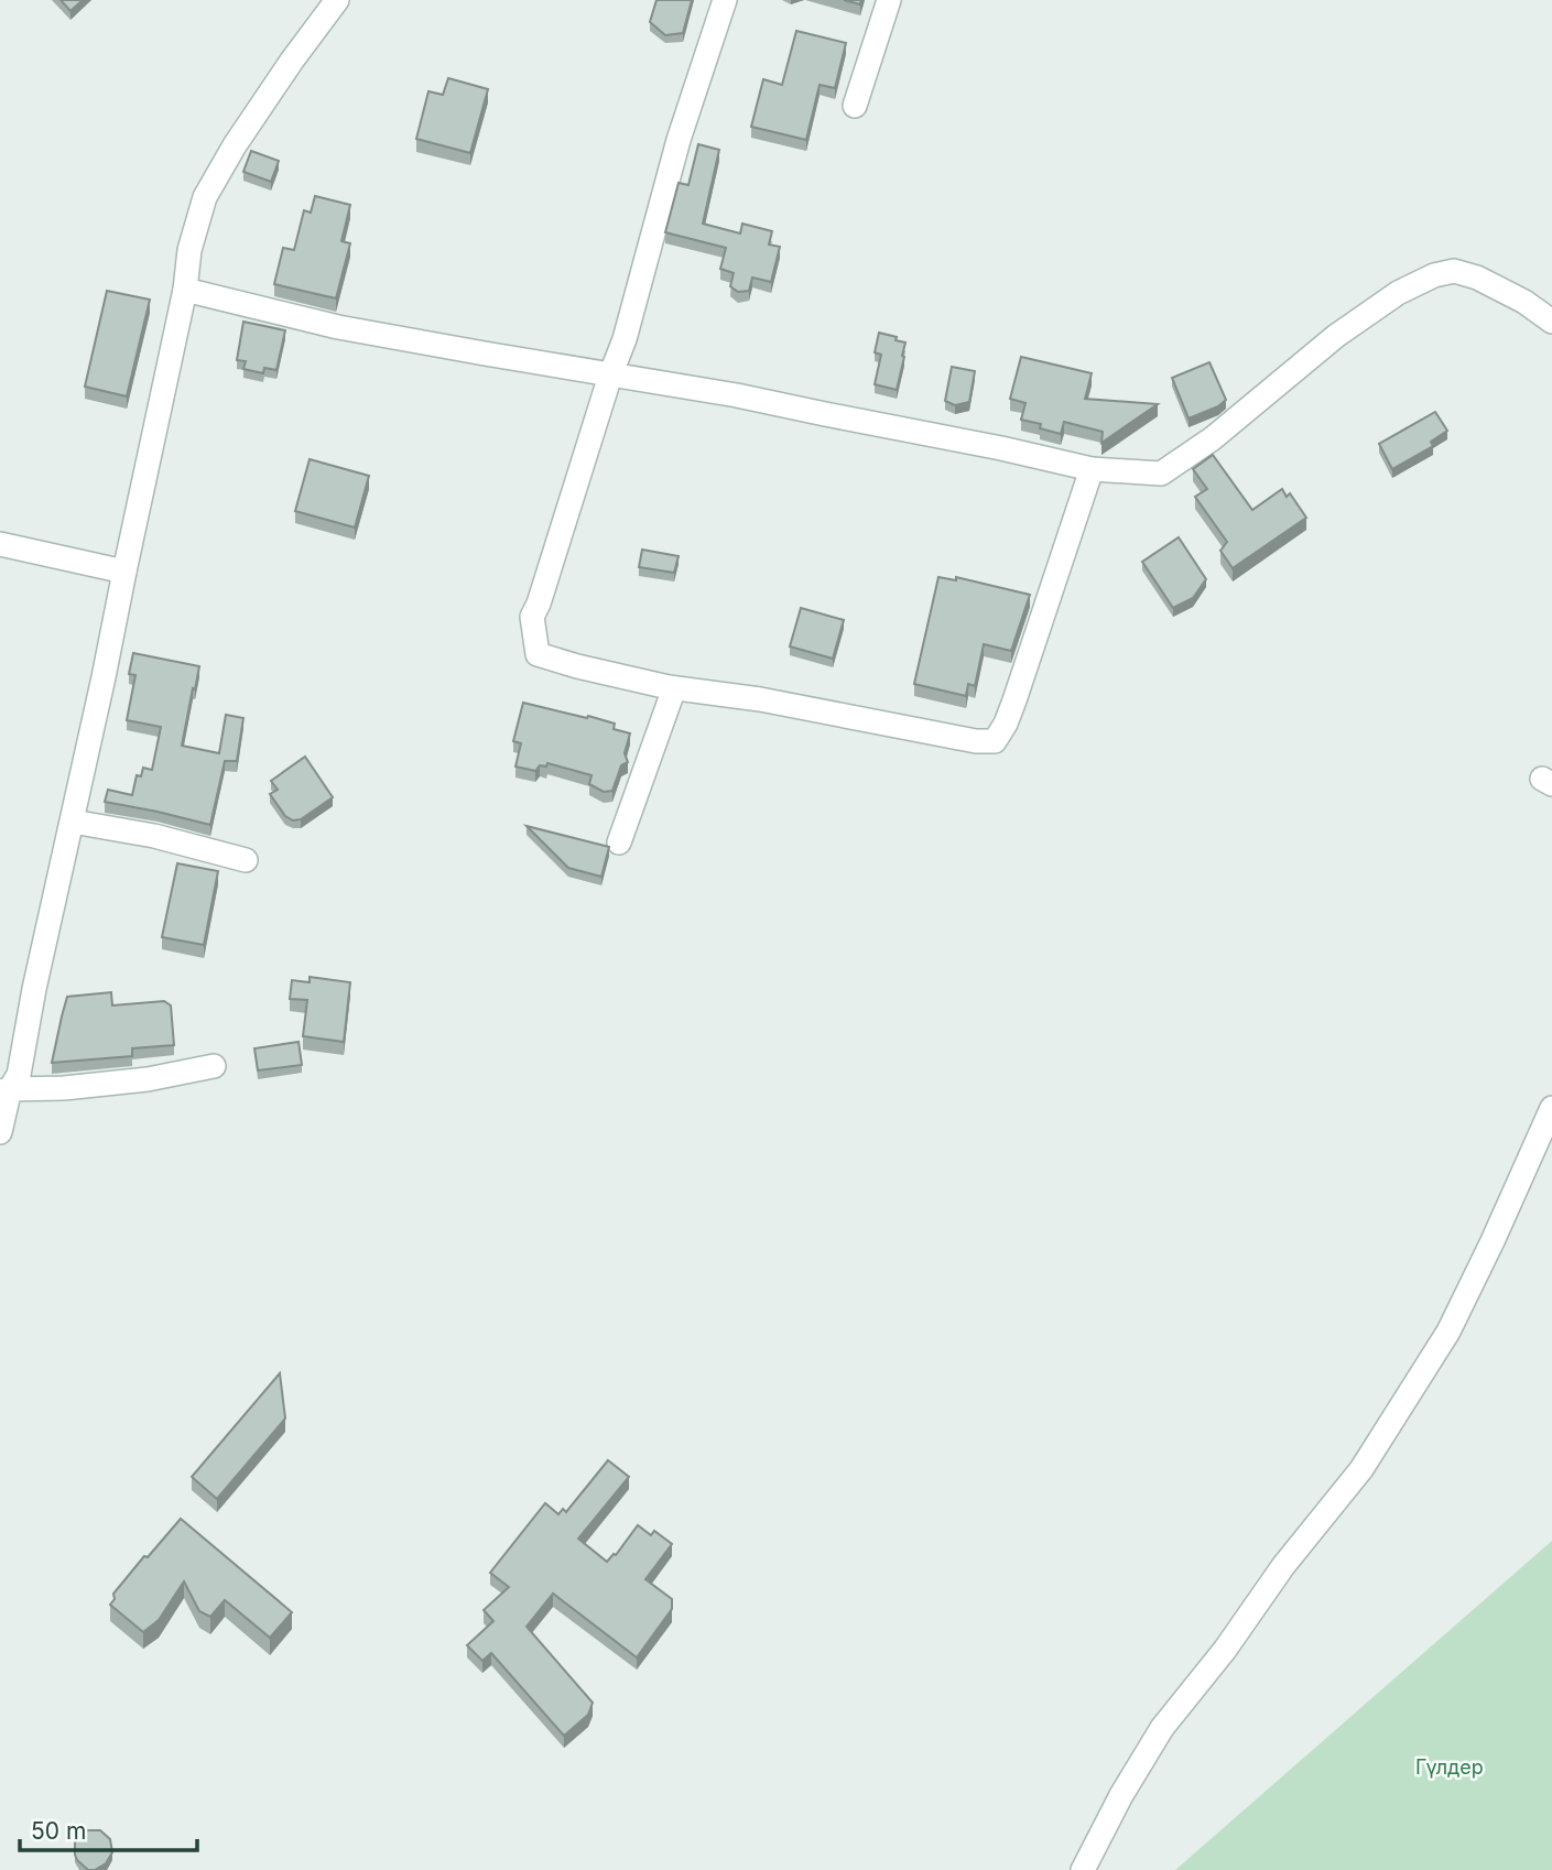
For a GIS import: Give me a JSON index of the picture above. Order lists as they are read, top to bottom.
{
  "parks": ["Гүлдер"],
  "scale_bar": "50 m"
}
